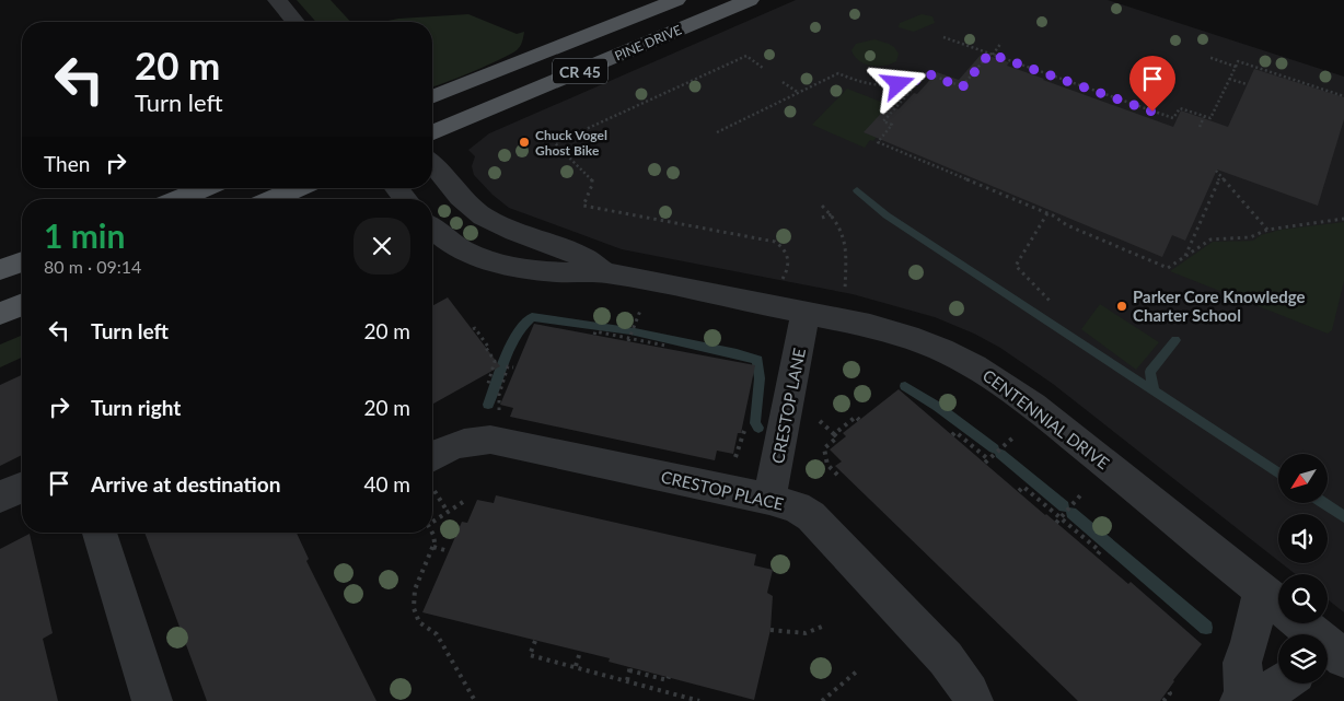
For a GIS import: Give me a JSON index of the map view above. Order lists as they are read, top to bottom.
{
  "streets": {
    "main road": ["PINE DRIVE", "CR 45"],
    "street": ["CRESTOP LANE", "CENTENNIAL DRIVE", "CRESTOP PLACE"]
  },
  "crossings": [
    ["CRESTOP LANE", "CENTENNIAL DRIVE"],
    ["CRESTOP LANE", "CRESTOP PLACE"]
  ],
  "places": ["Chuck Vogel Ghost Bike", "Parker Core Knowledge Charter School"],
  "north": "bottom left",
  "page": {
    "turn": ["20 m", "Turn left"],
    "then": "Then",
    "heading": ["1 min", "80 m · 09:14"],
    "list": [
      {
        "name": "Turn left",
        "value": "20 m"
      },
      {
        "name": "Turn right",
        "value": "20 m"
      },
      {
        "name": "Arrive at destination",
        "value": "40 m"
      }
    ]
  }
}
